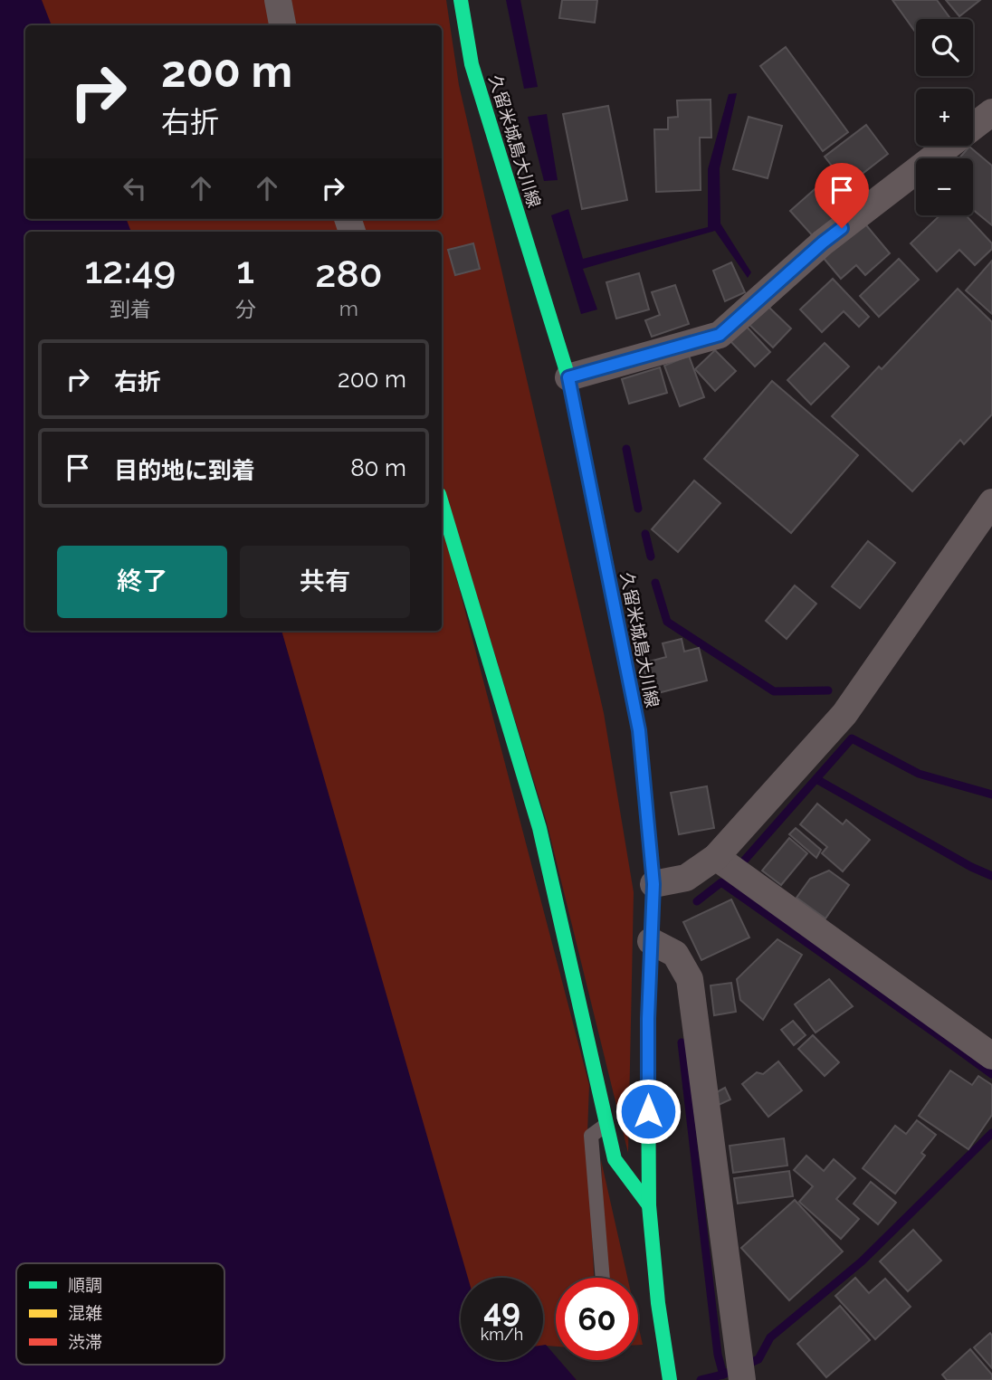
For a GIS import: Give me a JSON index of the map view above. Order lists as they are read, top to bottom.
{
  "streets": {
    "main road": ["久留米城島大川線"]
  },
  "legend": ["順調", "混雑", "渋滞"],
  "page": {
    "map_buttons": ["+", "−"],
    "turn": ["200 m", "右折"],
    "eta": [
      "12:49",
      "到着",
      "1",
      "分",
      "280",
      "m"
    ],
    "list": [
      {
        "name": "右折",
        "value": "200 m"
      },
      {
        "name": "目的地に到着",
        "value": "80 m"
      }
    ],
    "buttons": ["終了", "共有"],
    "speed": "49 km/h",
    "limit": "60"
  }
}
